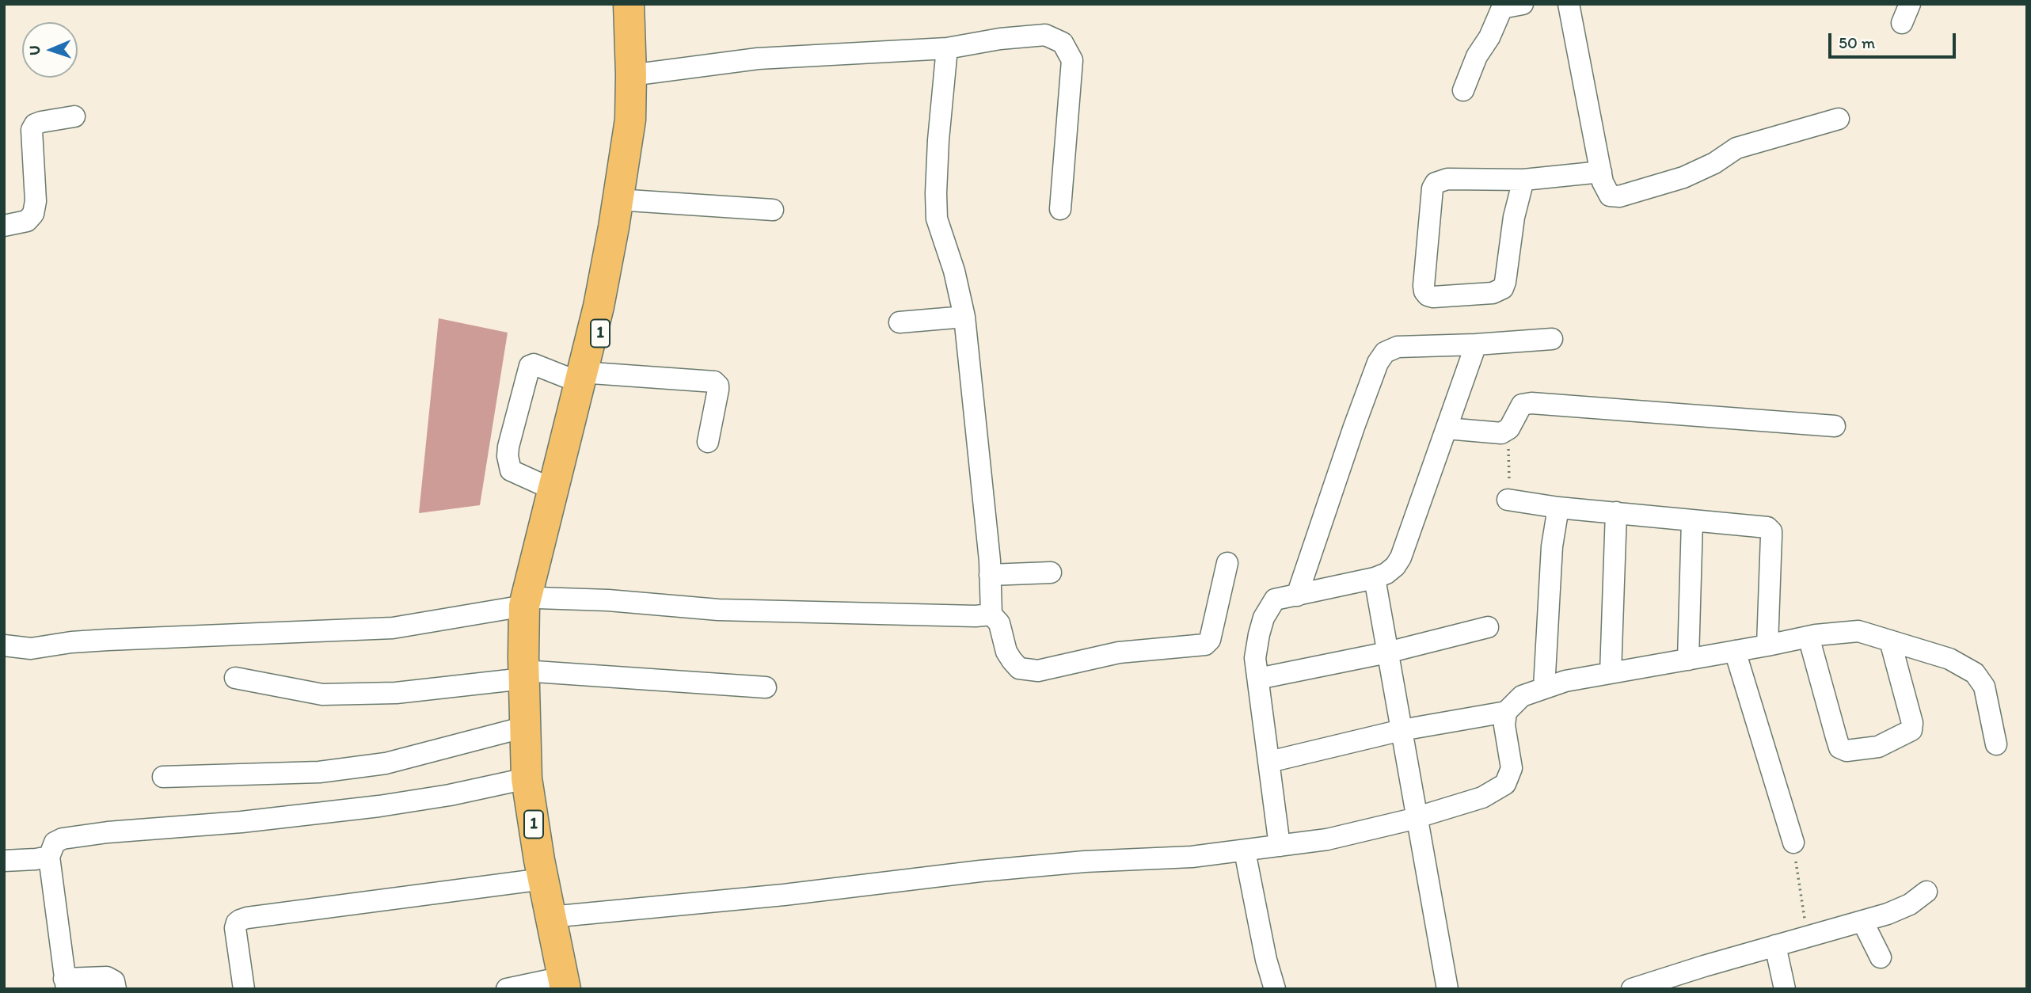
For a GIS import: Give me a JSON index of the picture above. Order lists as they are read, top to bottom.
{
  "streets": {
    "highway": ["1"]
  },
  "scale_bar": "50 m",
  "north": "left"
}
